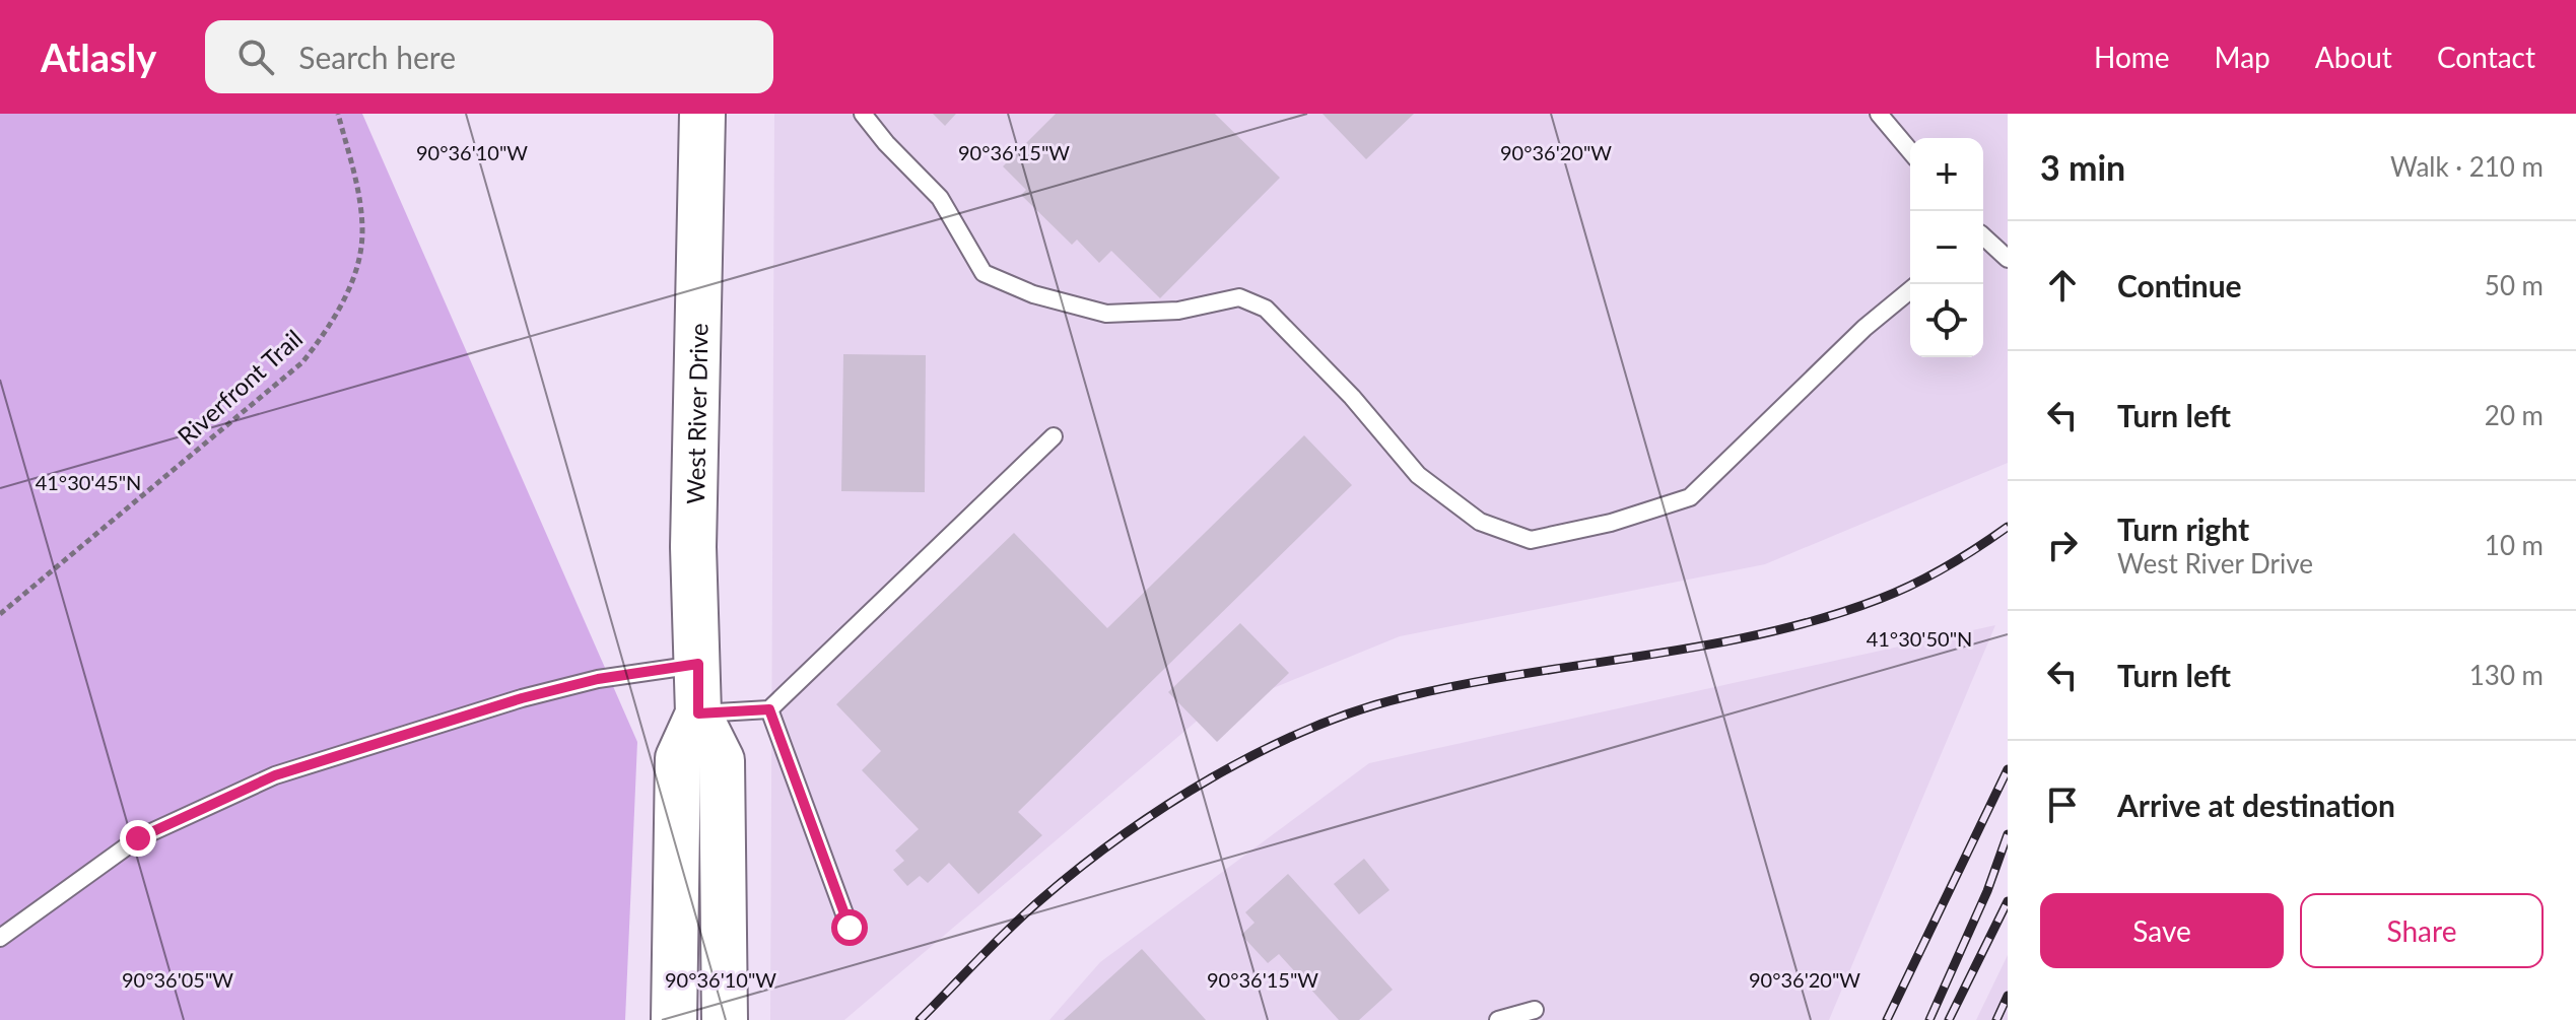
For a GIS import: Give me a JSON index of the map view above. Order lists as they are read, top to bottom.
{
  "streets": {
    "main road": ["West River Drive"],
    "path": ["Riverfront Trail"]
  },
  "page": {
    "header": "Atlasly",
    "search": "Search here",
    "nav": [
      "Home",
      "Map",
      "About",
      "Contact"
    ],
    "heading": ["3 min", "Walk · 210 m"],
    "map_buttons": ["+", "−"],
    "list": [
      ["Continue", "50 m"],
      ["Turn left", "20 m"],
      ["Turn right", "West River Drive", "10 m"],
      ["Turn left", "130 m"],
      "Arrive at destination"
    ],
    "buttons": ["Save", "Share"]
  },
  "coordinates": [
    "90°36'10\"W",
    "90°36'15\"W",
    "90°36'20\"W",
    "41°30'45\"N",
    "41°30'50\"N",
    "90°36'05\"W"
  ]
}
